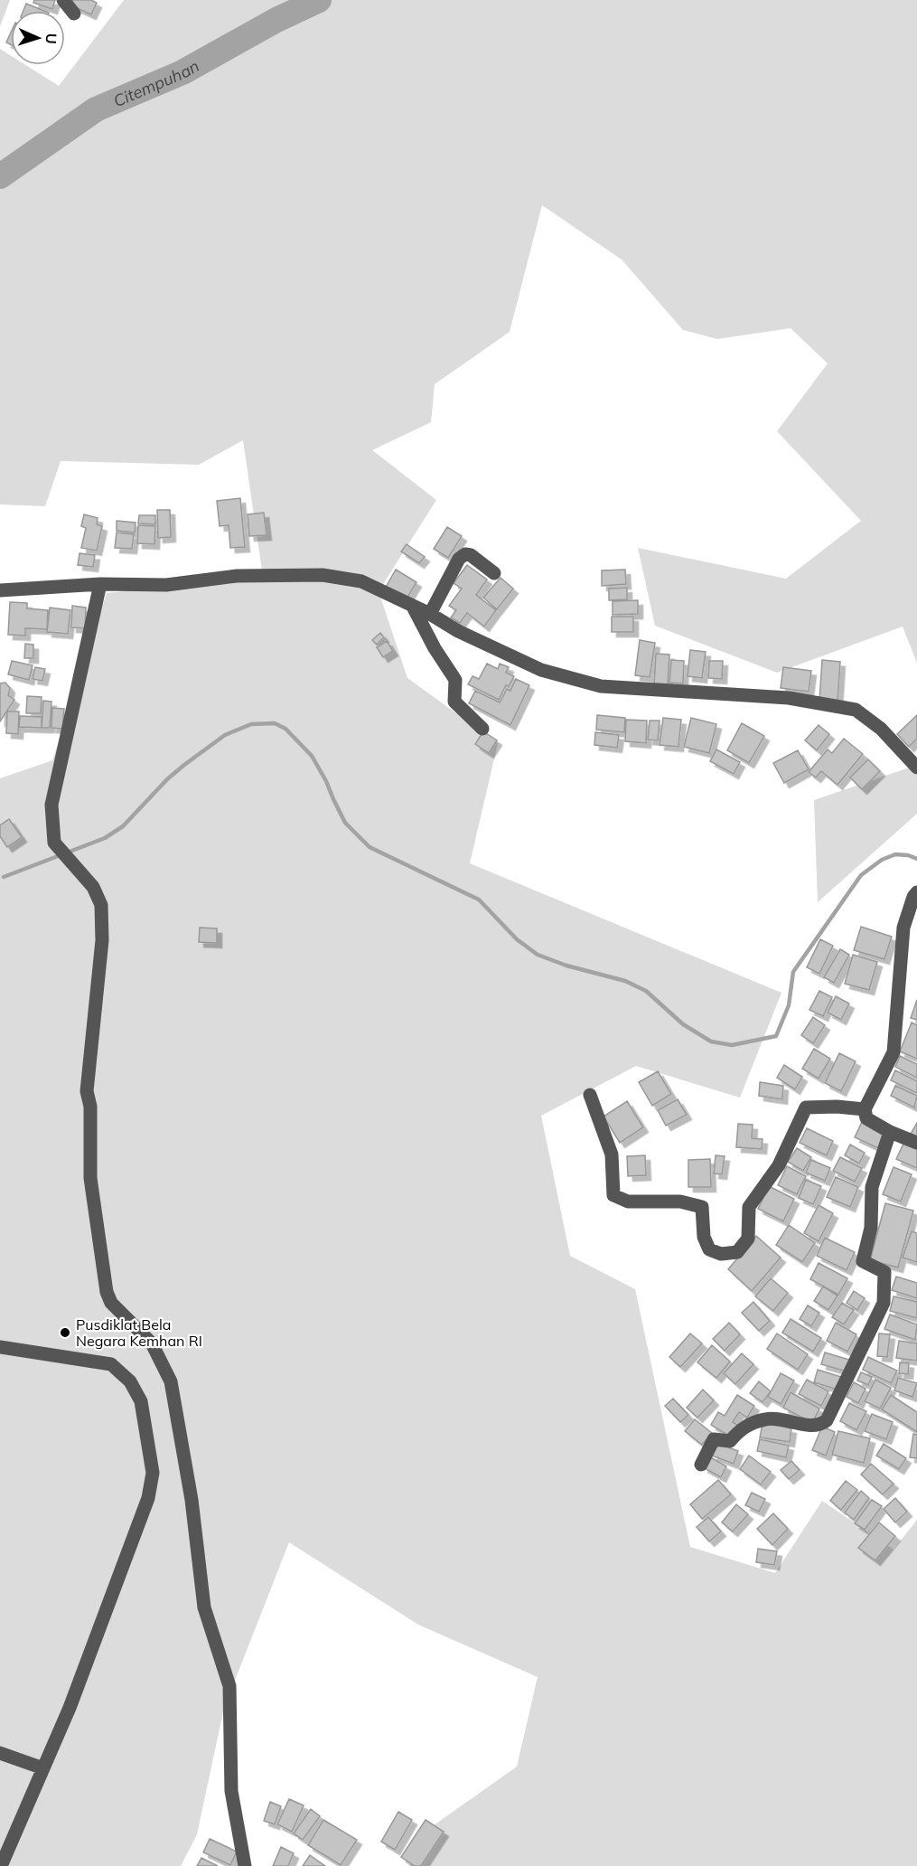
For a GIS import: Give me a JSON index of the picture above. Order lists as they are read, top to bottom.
{
  "water": ["Citempuhan"],
  "places": ["Pusdiklat Bela Negara Kemhan RI"],
  "north": "right"
}
